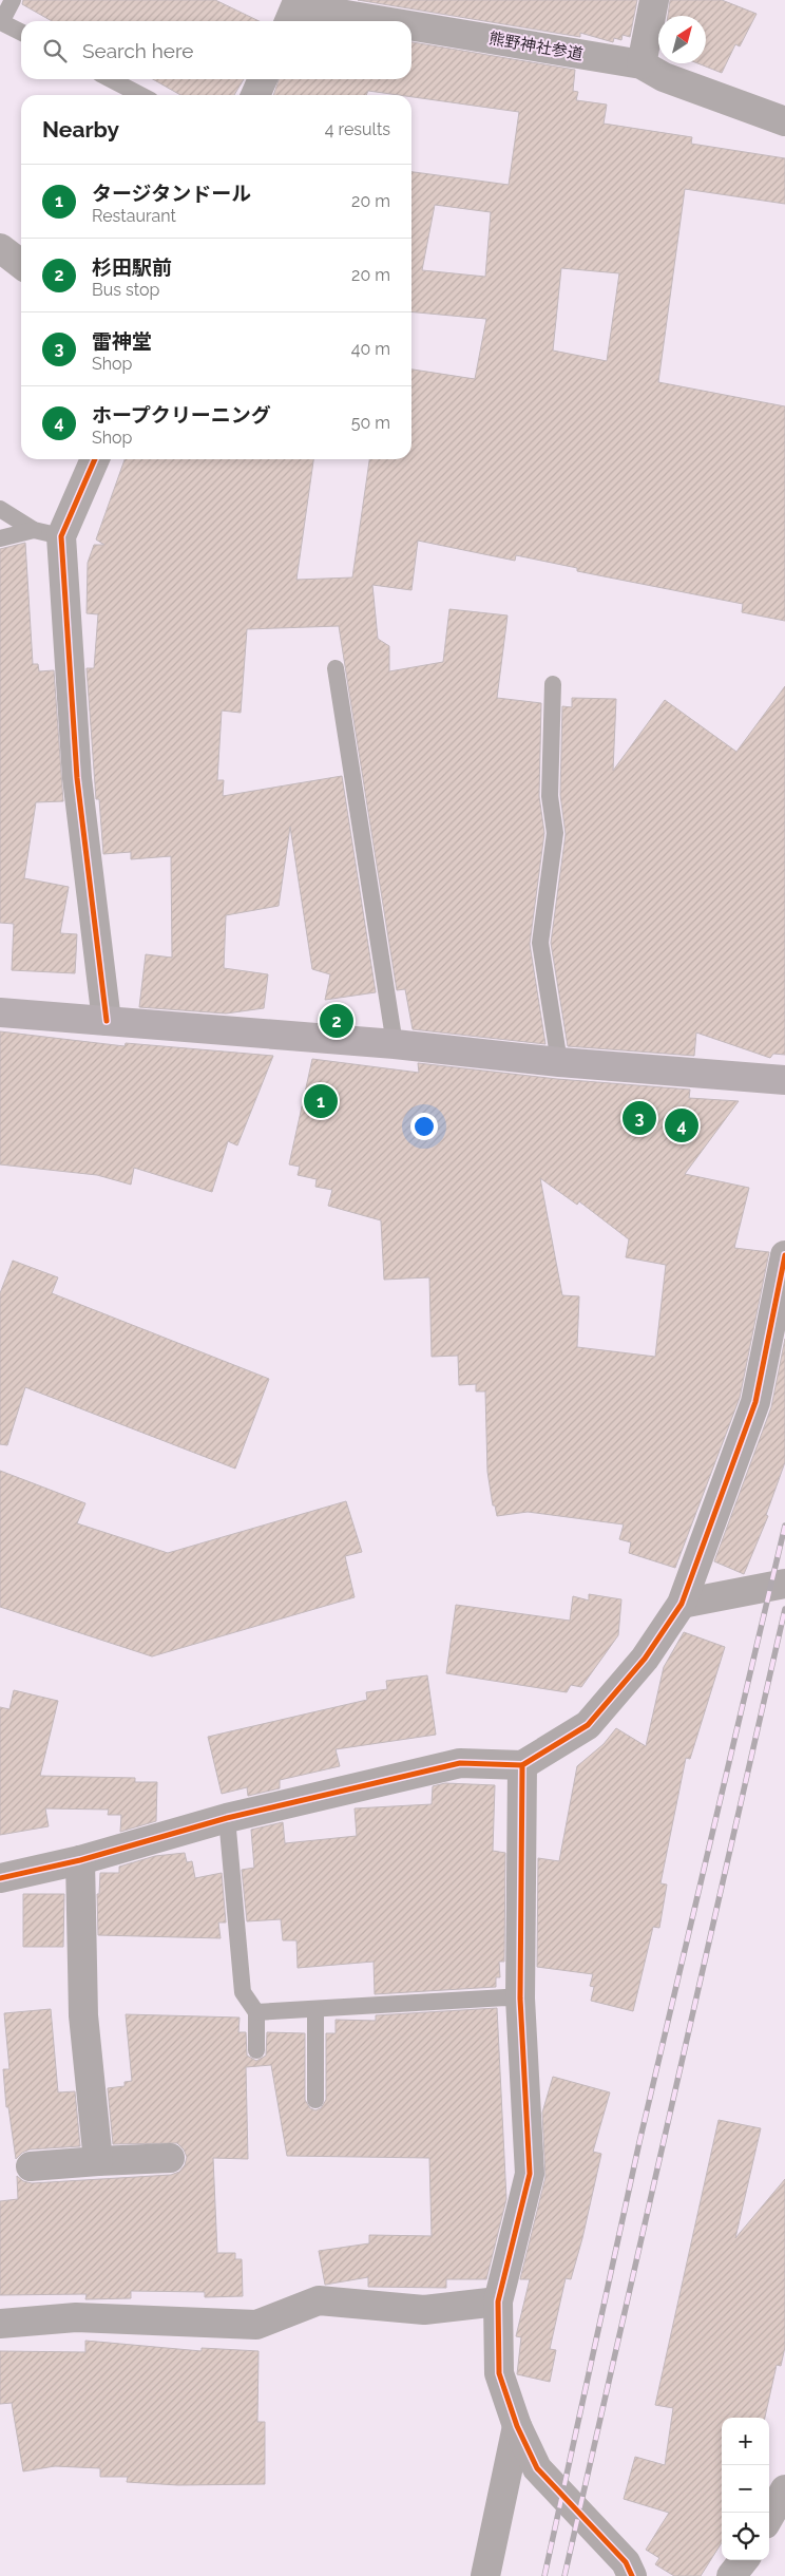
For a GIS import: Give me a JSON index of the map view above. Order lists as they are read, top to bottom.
{
  "streets": {
    "street": ["熊野神社参道"]
  },
  "north": "top right",
  "page": {
    "search": "Search here",
    "heading": ["Nearby", "4 results"],
    "list": [
      {
        "mark": "1",
        "name": "タージタンドール",
        "note": "Restaurant",
        "value": "20 m"
      },
      {
        "mark": "2",
        "name": "杉田駅前",
        "note": "Bus stop",
        "value": "20 m"
      },
      {
        "mark": "3",
        "name": "雷神堂",
        "note": "Shop",
        "value": "40 m"
      },
      {
        "mark": "4",
        "name": "ホープクリーニング",
        "note": "Shop",
        "value": "50 m"
      }
    ],
    "pins": [
      "2",
      "1",
      "3",
      "4"
    ],
    "map_buttons": ["+", "−"]
  }
}
